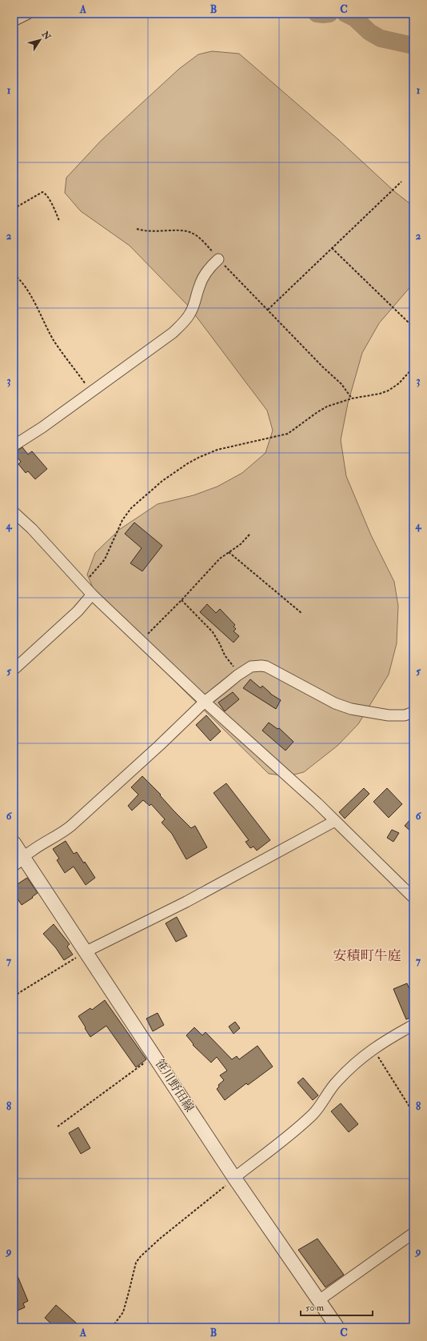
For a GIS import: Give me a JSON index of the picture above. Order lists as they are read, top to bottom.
{
  "streets": {
    "street": ["笹川野田線"]
  },
  "districts": ["安積町牛庭"],
  "scale_bar": "50 m",
  "north": "top right",
  "grid": {
    "columns": ["A", "B", "C"],
    "rows": [
      "1",
      "2",
      "3",
      "4",
      "5",
      "6",
      "7",
      "8",
      "9"
    ]
  }
}
